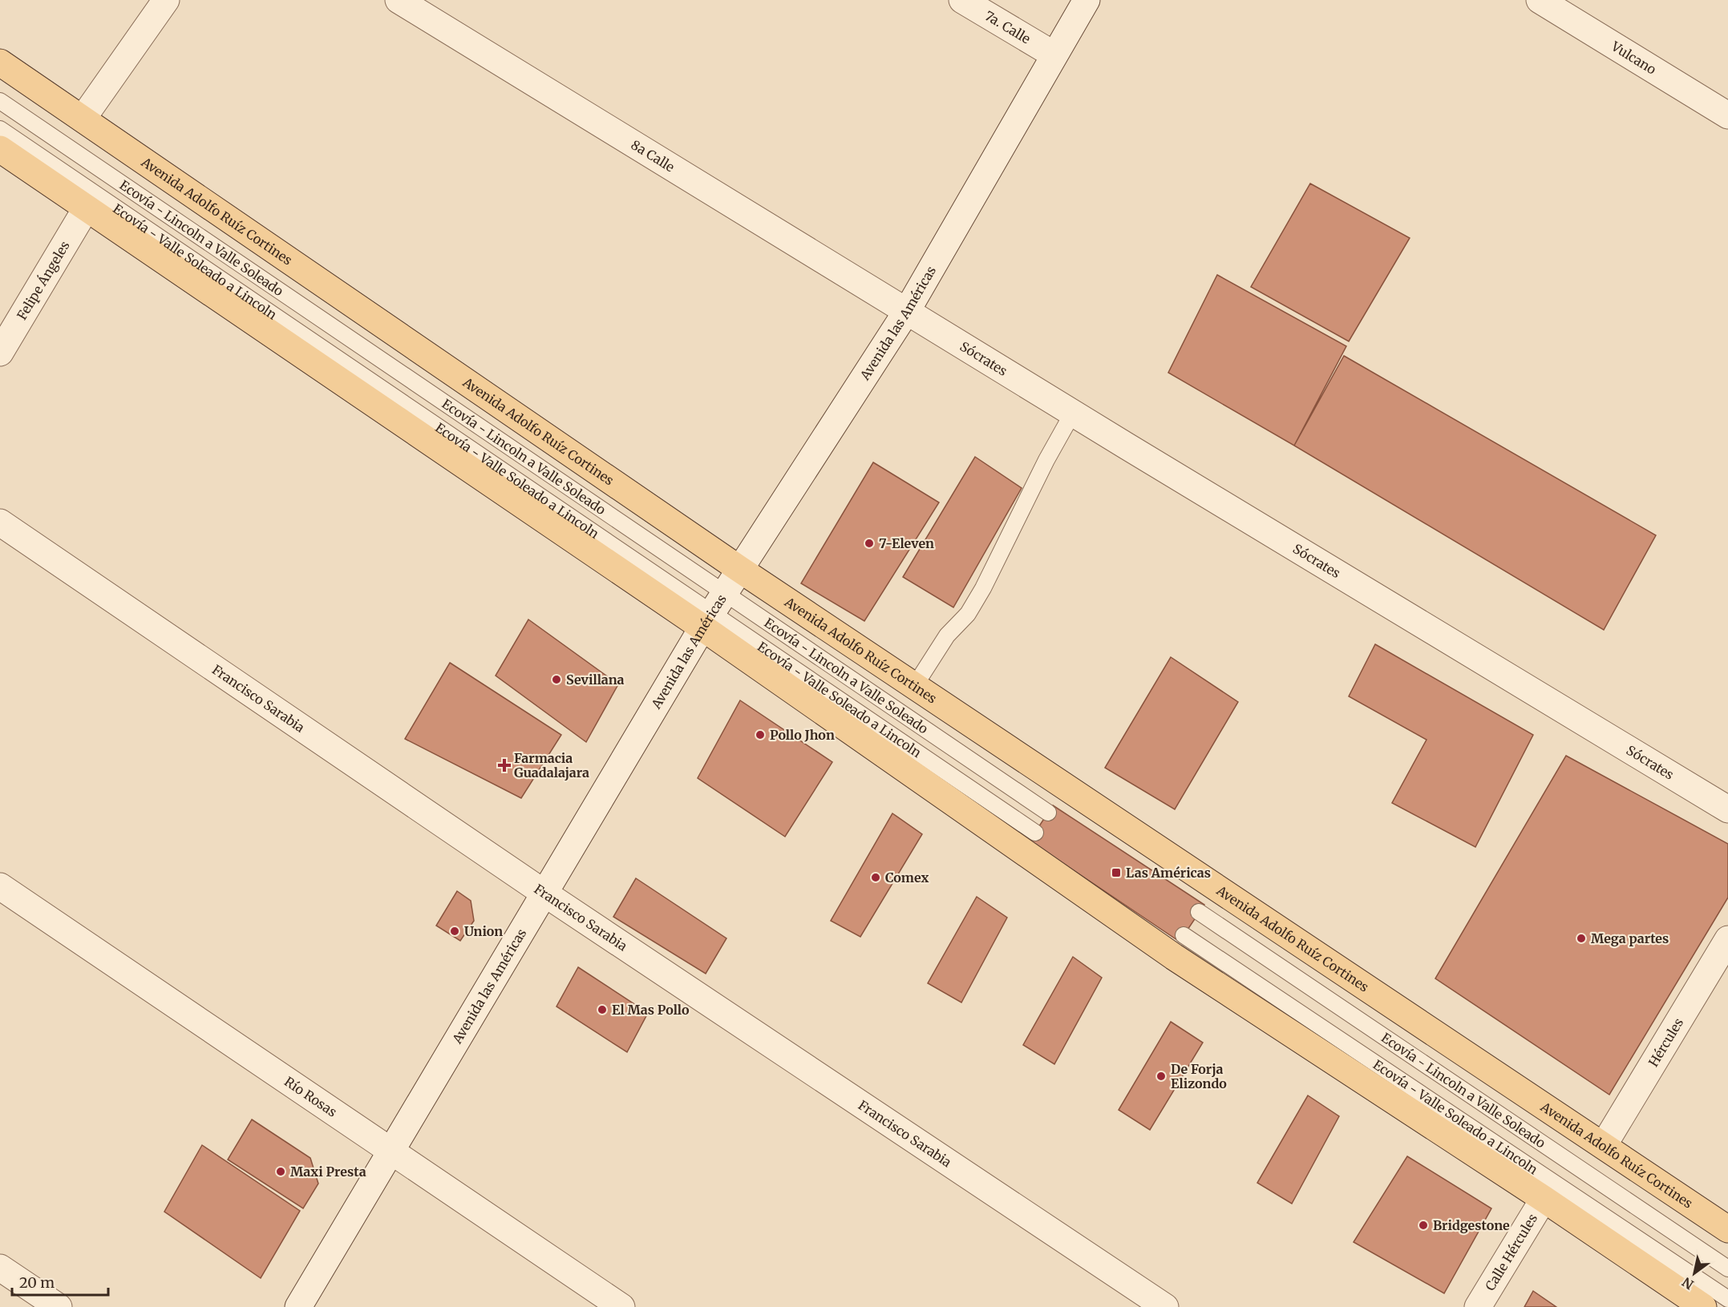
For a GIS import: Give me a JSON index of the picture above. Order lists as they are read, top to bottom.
{
  "streets": {
    "main road": ["Avenida Adolfo Ruíz Cortines"],
    "street": [
      "7a. Calle",
      "Vulcano",
      "8a Calle",
      "Felipe Ángeles",
      "Avenida las Américas",
      "Sócrates",
      "Francisco Sarabia",
      "Hércules",
      "Río Rosas",
      "Calle Hércules"
    ],
    "lane": ["Ecovía - Lincoln a Valle Soleado", "Ecovía - Valle Soleado a Lincoln"]
  },
  "crossings": [
    ["7a. Calle", "Avenida las Américas"],
    ["8a Calle", "Avenida las Américas"],
    ["8a Calle", "Sócrates"],
    ["Avenida Adolfo Ruíz Cortines", "Avenida las Américas"],
    ["Avenida Adolfo Ruíz Cortines", "Hércules"],
    ["Ecovía - Lincoln a Valle Soleado", "Ecovía - Valle Soleado a Lincoln"],
    ["Ecovía - Lincoln a Valle Soleado", "Avenida las Américas"],
    ["Ecovía - Valle Soleado a Lincoln", "Avenida las Américas"],
    ["Avenida las Américas", "Sócrates"],
    ["Avenida las Américas", "Francisco Sarabia"],
    ["Avenida las Américas", "Río Rosas"]
  ],
  "places": {
    "other": [
      "7-Eleven",
      "Sevillana",
      "Pollo Jhon",
      "Comex",
      "Union",
      "Mega partes",
      "El Mas Pollo",
      "De Forja Elizondo",
      "Maxi Presta",
      "Bridgestone"
    ],
    "health": ["Farmacia Guadalajara"],
    "transit": ["Las Américas"]
  },
  "scale_bar": "20 m",
  "north": "bottom left"
}
